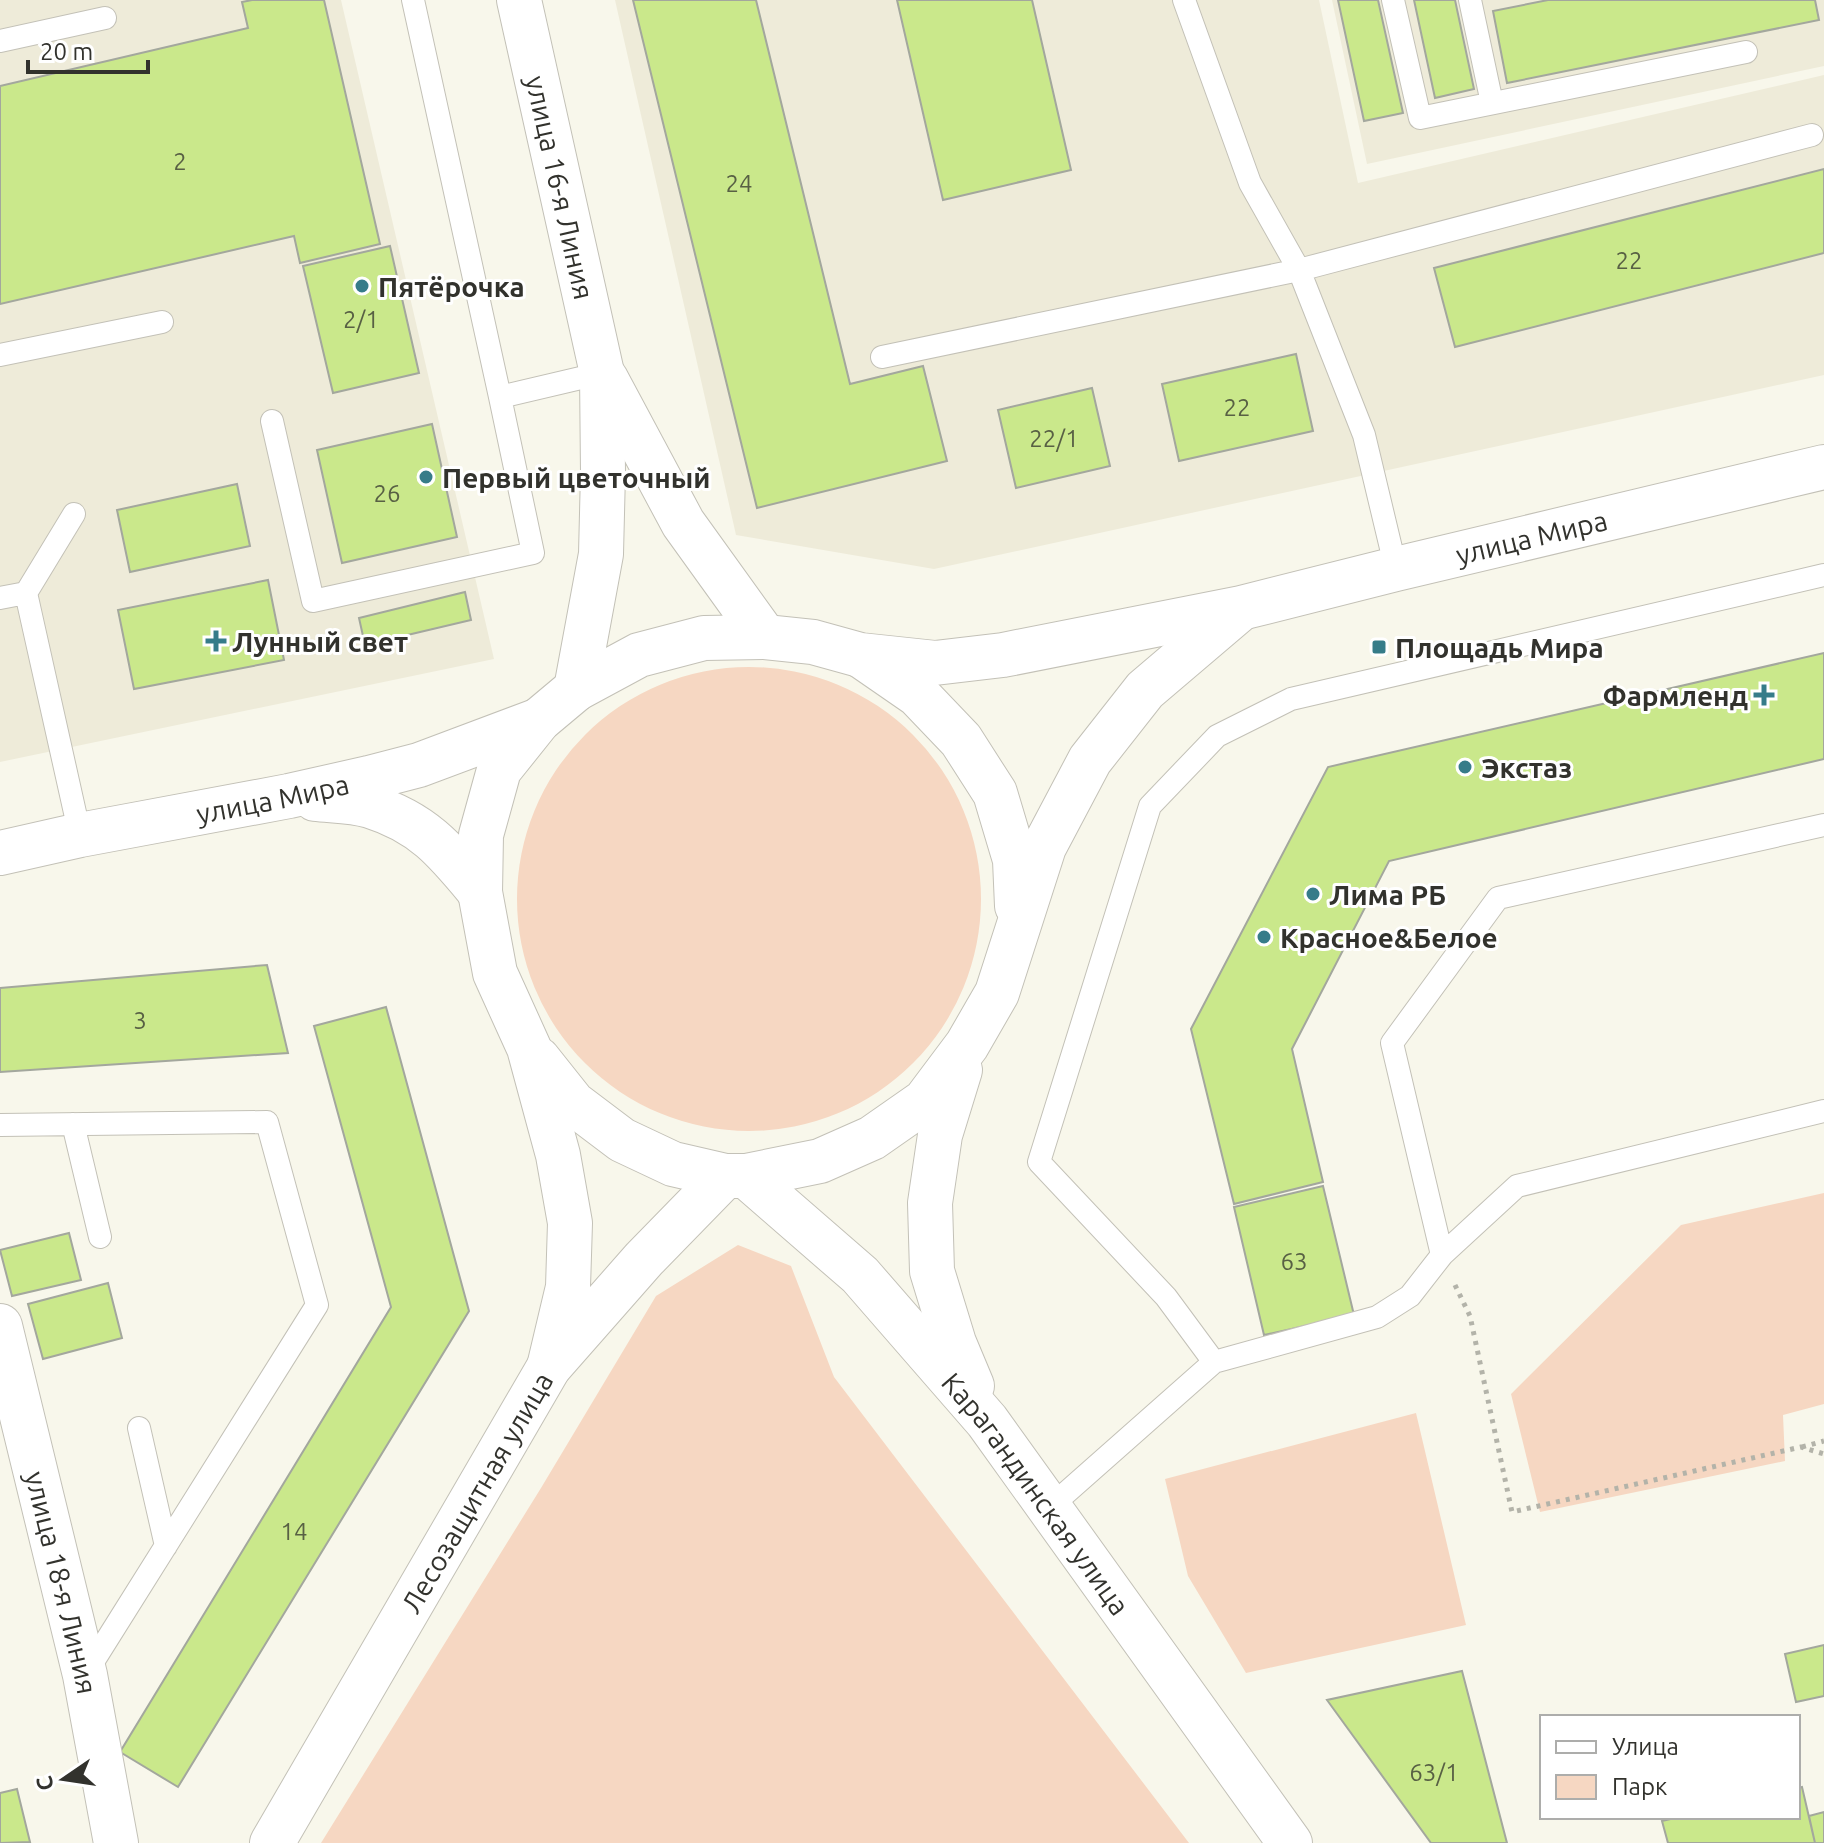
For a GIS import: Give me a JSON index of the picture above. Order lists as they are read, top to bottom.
{
  "streets": {
    "main road": [
      "улица 16-я Линия",
      "улица Мира",
      "Лесозащитная улица",
      "Карагандинская улица",
      "улица 18-я Линия"
    ]
  },
  "crossings": [
    ["Лесозащитная улица", "Карагандинская улица"]
  ],
  "places": {
    "other": [
      "Пятёрочка",
      "Первый цветочный",
      "Экстаз",
      "Лима РБ",
      "Красное&Белое"
    ],
    "health": ["Лунный свет", "Фармленд"],
    "transit": ["Площадь Мира"]
  },
  "house_numbers": [
    "2",
    "24",
    "22",
    "2/1",
    "22",
    "22/1",
    "26",
    "3",
    "63",
    "14",
    "63/1"
  ],
  "legend": ["Улица", "Парк"],
  "scale_bar": "20 m",
  "north": "left"
}
